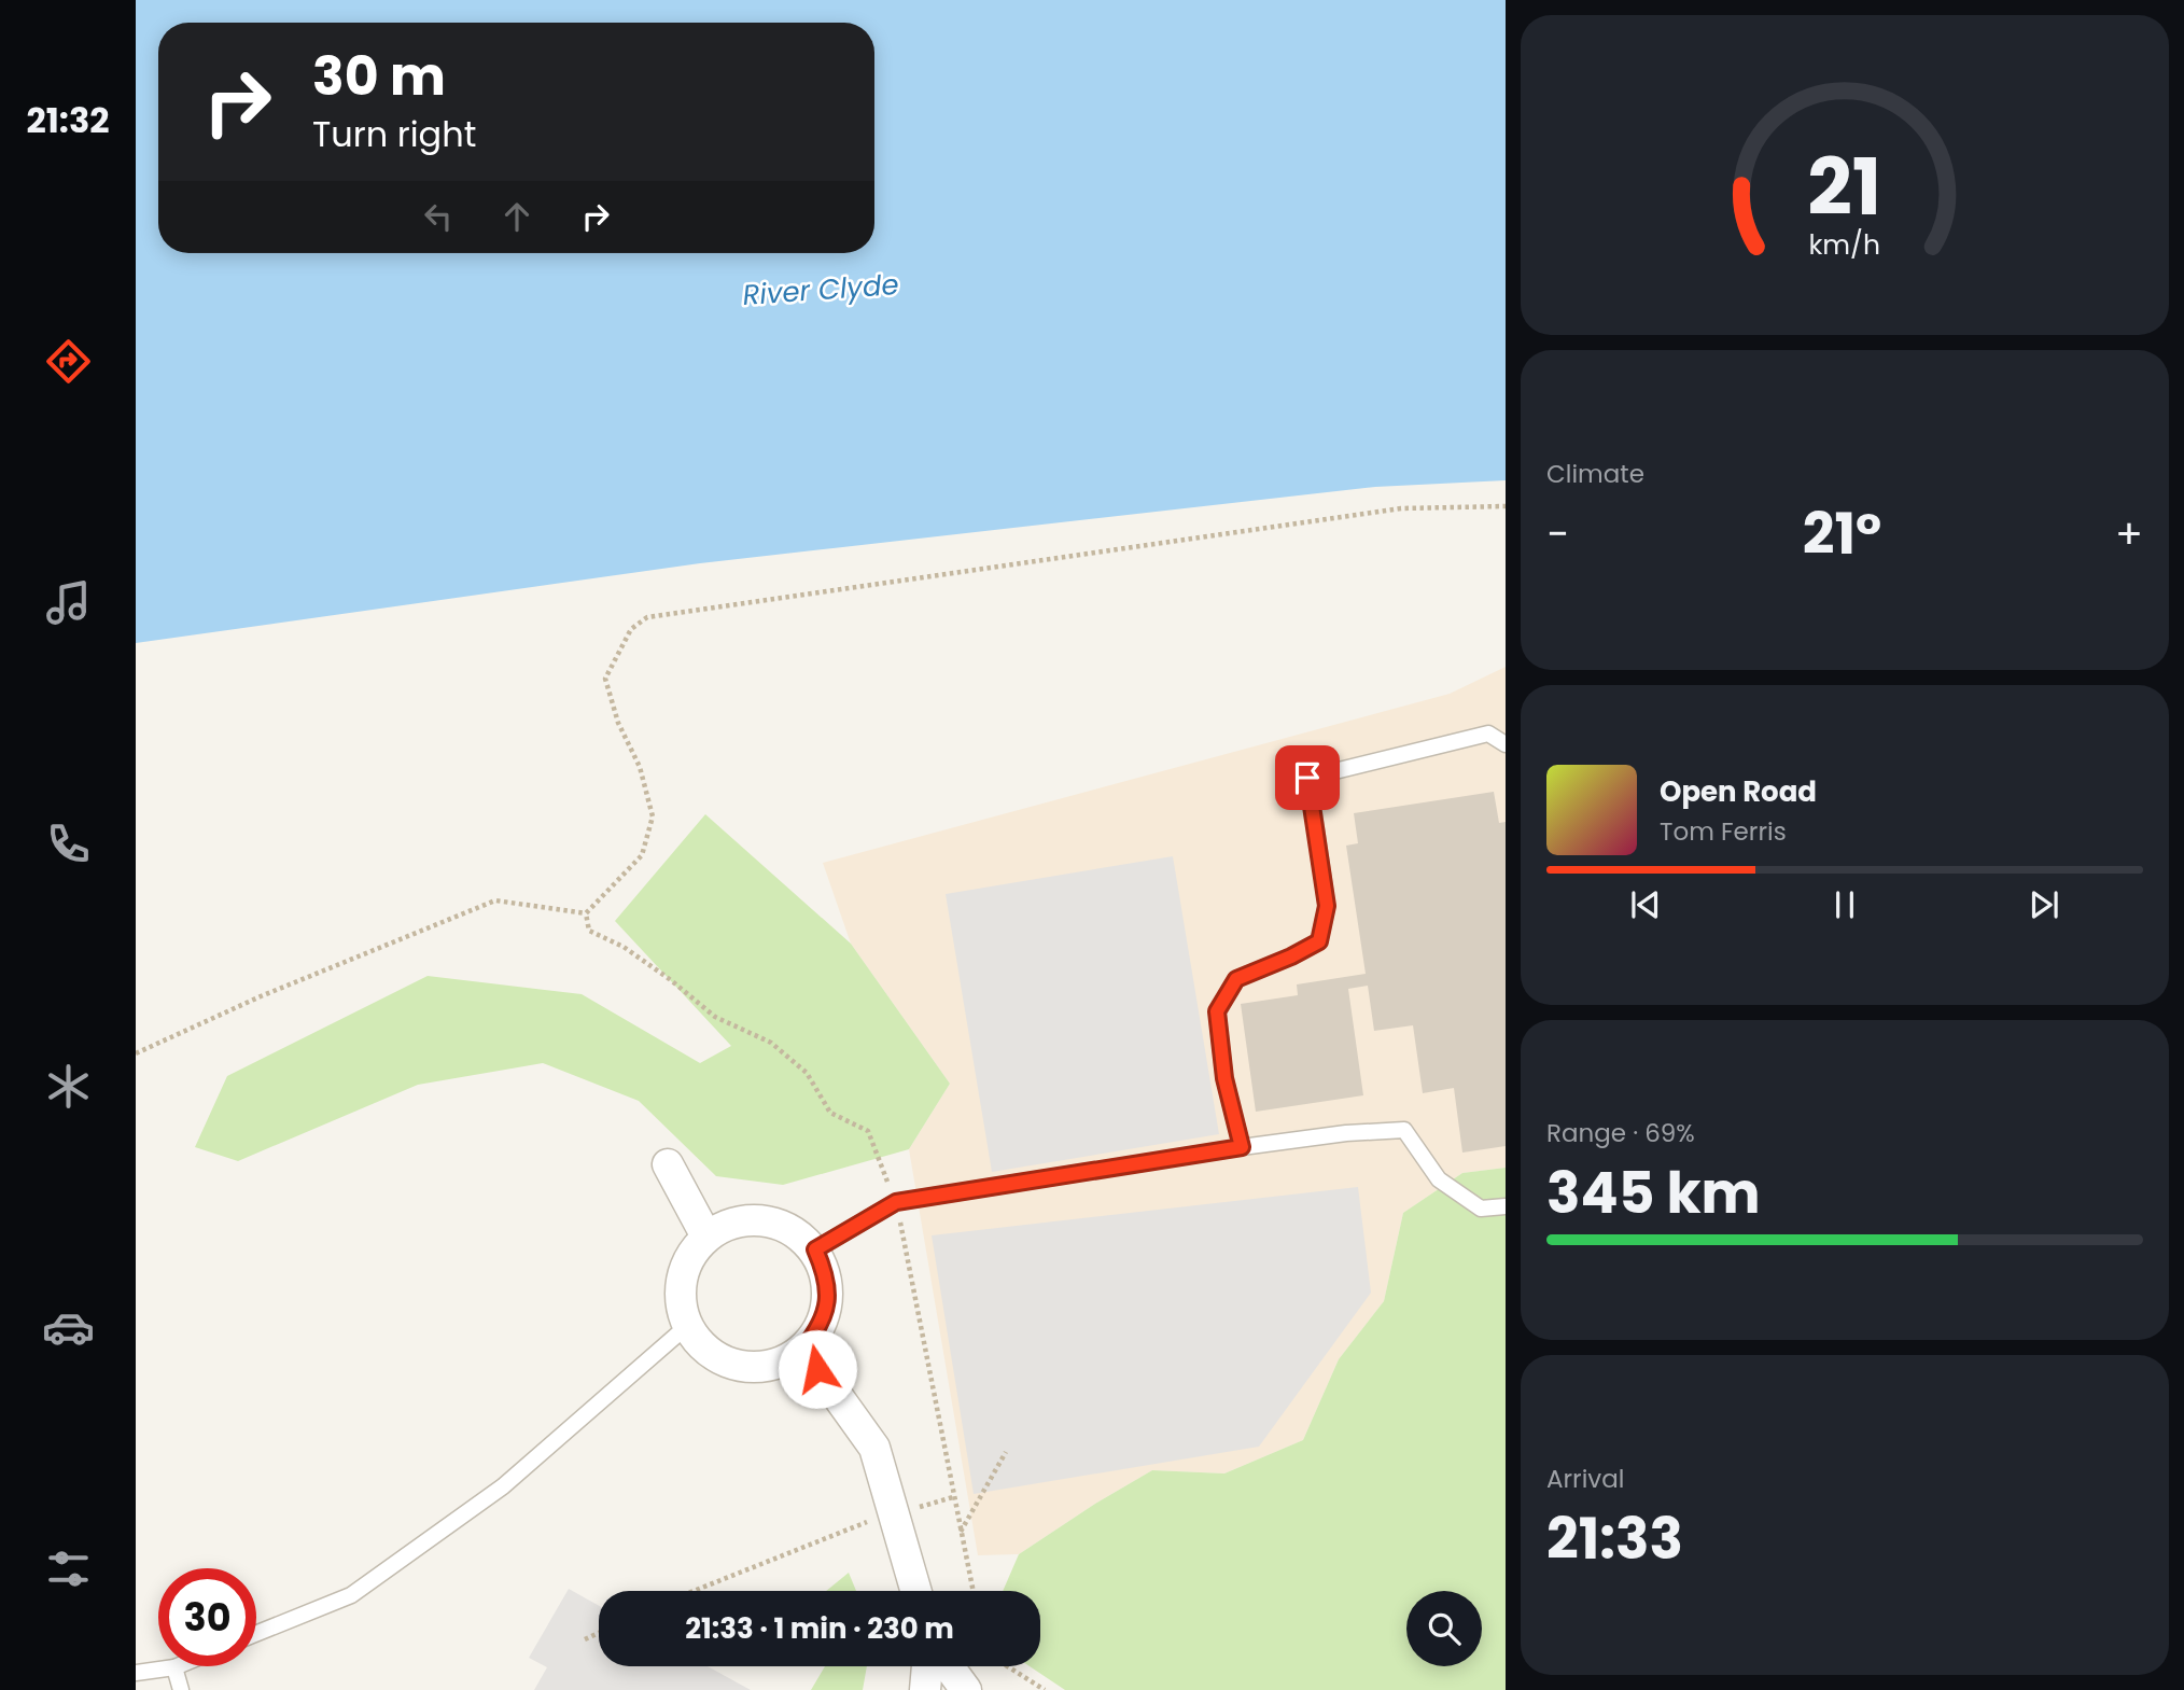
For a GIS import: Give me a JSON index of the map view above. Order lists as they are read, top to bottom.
{
  "water": ["River Clyde"],
  "page": {
    "tabs": "21:32",
    "turn": ["30 m", "Turn right"],
    "tile": [
      "Climate",
      ["Range · 69%", "345 km"],
      ["Arrival", "21:33"]
    ],
    "heat": ["−", "21°", "+"],
    "song": ["Open Road", "Tom Ferris"],
    "limit": "30",
    "trip": "21:33 · 1 min · 230 m",
    "gauge": ["21", "km/h"]
  }
}
